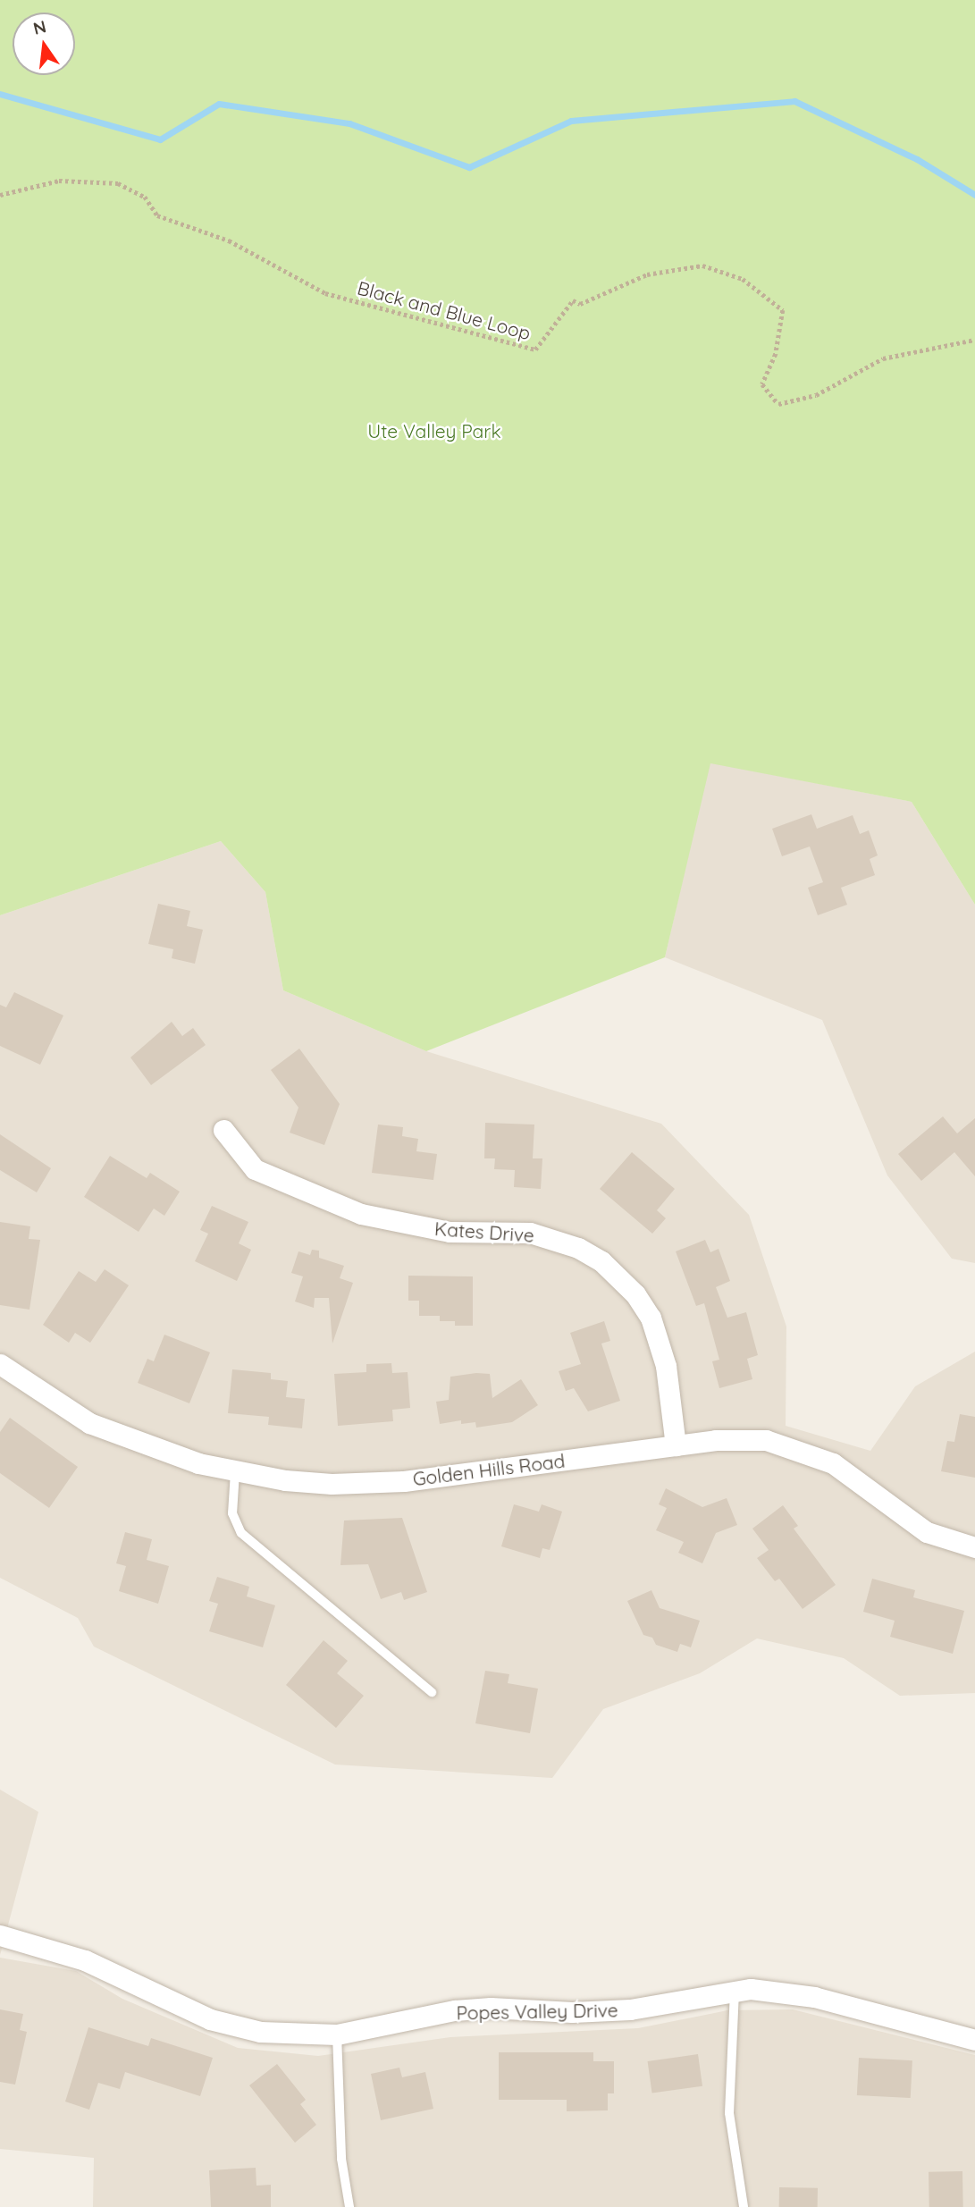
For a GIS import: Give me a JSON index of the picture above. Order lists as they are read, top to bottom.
{
  "streets": {
    "street": ["Kates Drive", "Golden Hills Road", "Popes Valley Drive"],
    "path": ["Black and Blue Loop"]
  },
  "crossings": [
    ["Kates Drive", "Golden Hills Road"]
  ],
  "parks": ["Ute Valley Park"],
  "north": "top"
}
